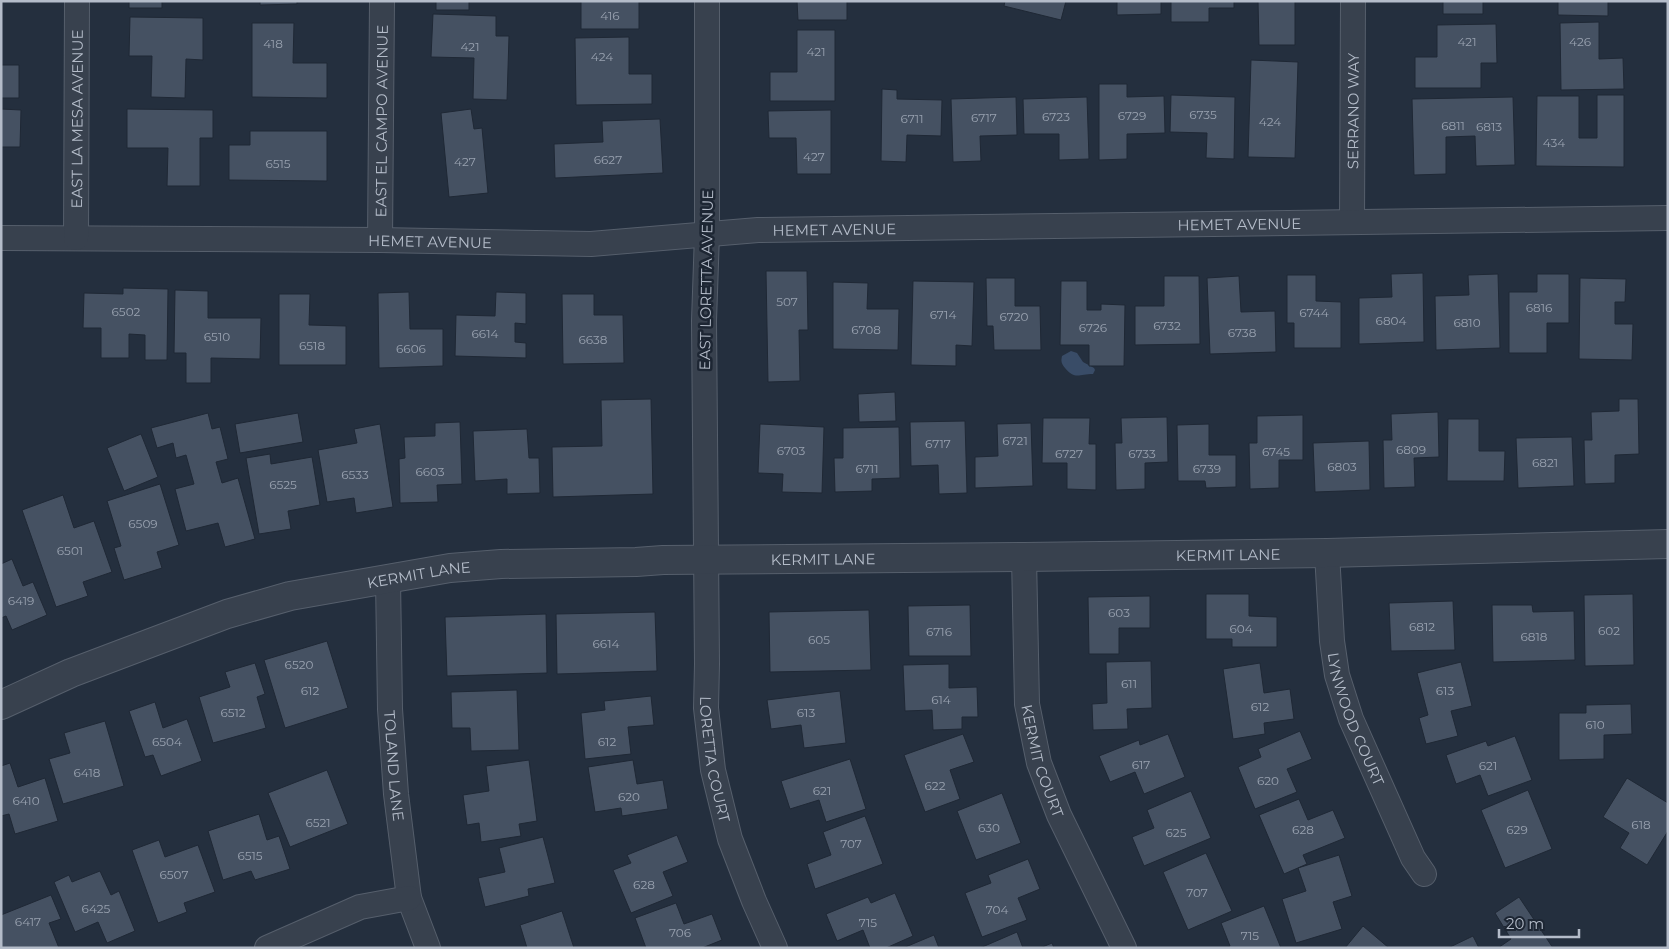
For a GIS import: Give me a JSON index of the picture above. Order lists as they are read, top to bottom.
{
  "streets": {
    "street": [
      "SERRANO WAY",
      "EAST LA MESA AVENUE",
      "EAST EL CAMPO AVENUE",
      "HEMET AVENUE",
      "EAST LORETTA AVENUE",
      "KERMIT LANE",
      "LYNWOOD COURT",
      "LORETTA COURT",
      "KERMIT COURT",
      "TOLAND LANE"
    ]
  },
  "crossings": [
    ["SERRANO WAY", "HEMET AVENUE"],
    ["EAST LA MESA AVENUE", "HEMET AVENUE"],
    ["EAST EL CAMPO AVENUE", "HEMET AVENUE"],
    ["HEMET AVENUE", "EAST LORETTA AVENUE"],
    ["EAST LORETTA AVENUE", "KERMIT LANE"],
    ["EAST LORETTA AVENUE", "LORETTA COURT"],
    ["KERMIT LANE", "LYNWOOD COURT"],
    ["KERMIT LANE", "LORETTA COURT"],
    ["KERMIT LANE", "KERMIT COURT"],
    ["KERMIT LANE", "TOLAND LANE"]
  ],
  "house_numbers": [
    "416",
    "421",
    "426",
    "418",
    "421",
    "421",
    "424",
    "6735",
    "6729",
    "6723",
    "6717",
    "6711",
    "424",
    "6811",
    "6813",
    "434",
    "427",
    "6627",
    "427",
    "6515",
    "507",
    "6816",
    "6502",
    "6744",
    "6714",
    "6720",
    "6804",
    "6810",
    "6732",
    "6726",
    "6708",
    "6738",
    "6614",
    "6510",
    "6638",
    "6518",
    "6606",
    "6721",
    "6717",
    "6809",
    "6703",
    "6745",
    "6727",
    "6733",
    "6821",
    "6803",
    "6711",
    "6739",
    "6603",
    "6533",
    "6525",
    "6509",
    "6501",
    "6419",
    "603",
    "6812",
    "604",
    "602",
    "6716",
    "6818",
    "605",
    "6614",
    "6520",
    "611",
    "612",
    "613",
    "614",
    "612",
    "6512",
    "613",
    "610",
    "6504",
    "612",
    "617",
    "621",
    "6418",
    "620",
    "622",
    "621",
    "620",
    "6410",
    "6521",
    "618",
    "630",
    "628",
    "629",
    "625",
    "707",
    "6515",
    "6507",
    "628",
    "707",
    "6425",
    "704",
    "6417",
    "715",
    "706",
    "715"
  ],
  "scale_bar": "20 m"
}
